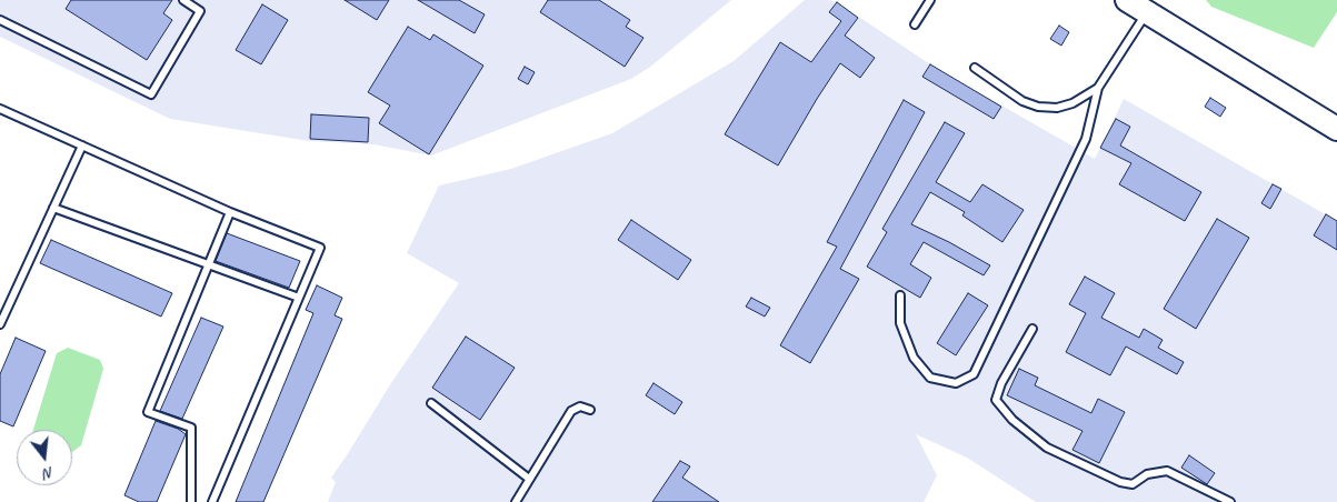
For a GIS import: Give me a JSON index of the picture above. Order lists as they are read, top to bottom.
{
  "north": "bottom"
}
